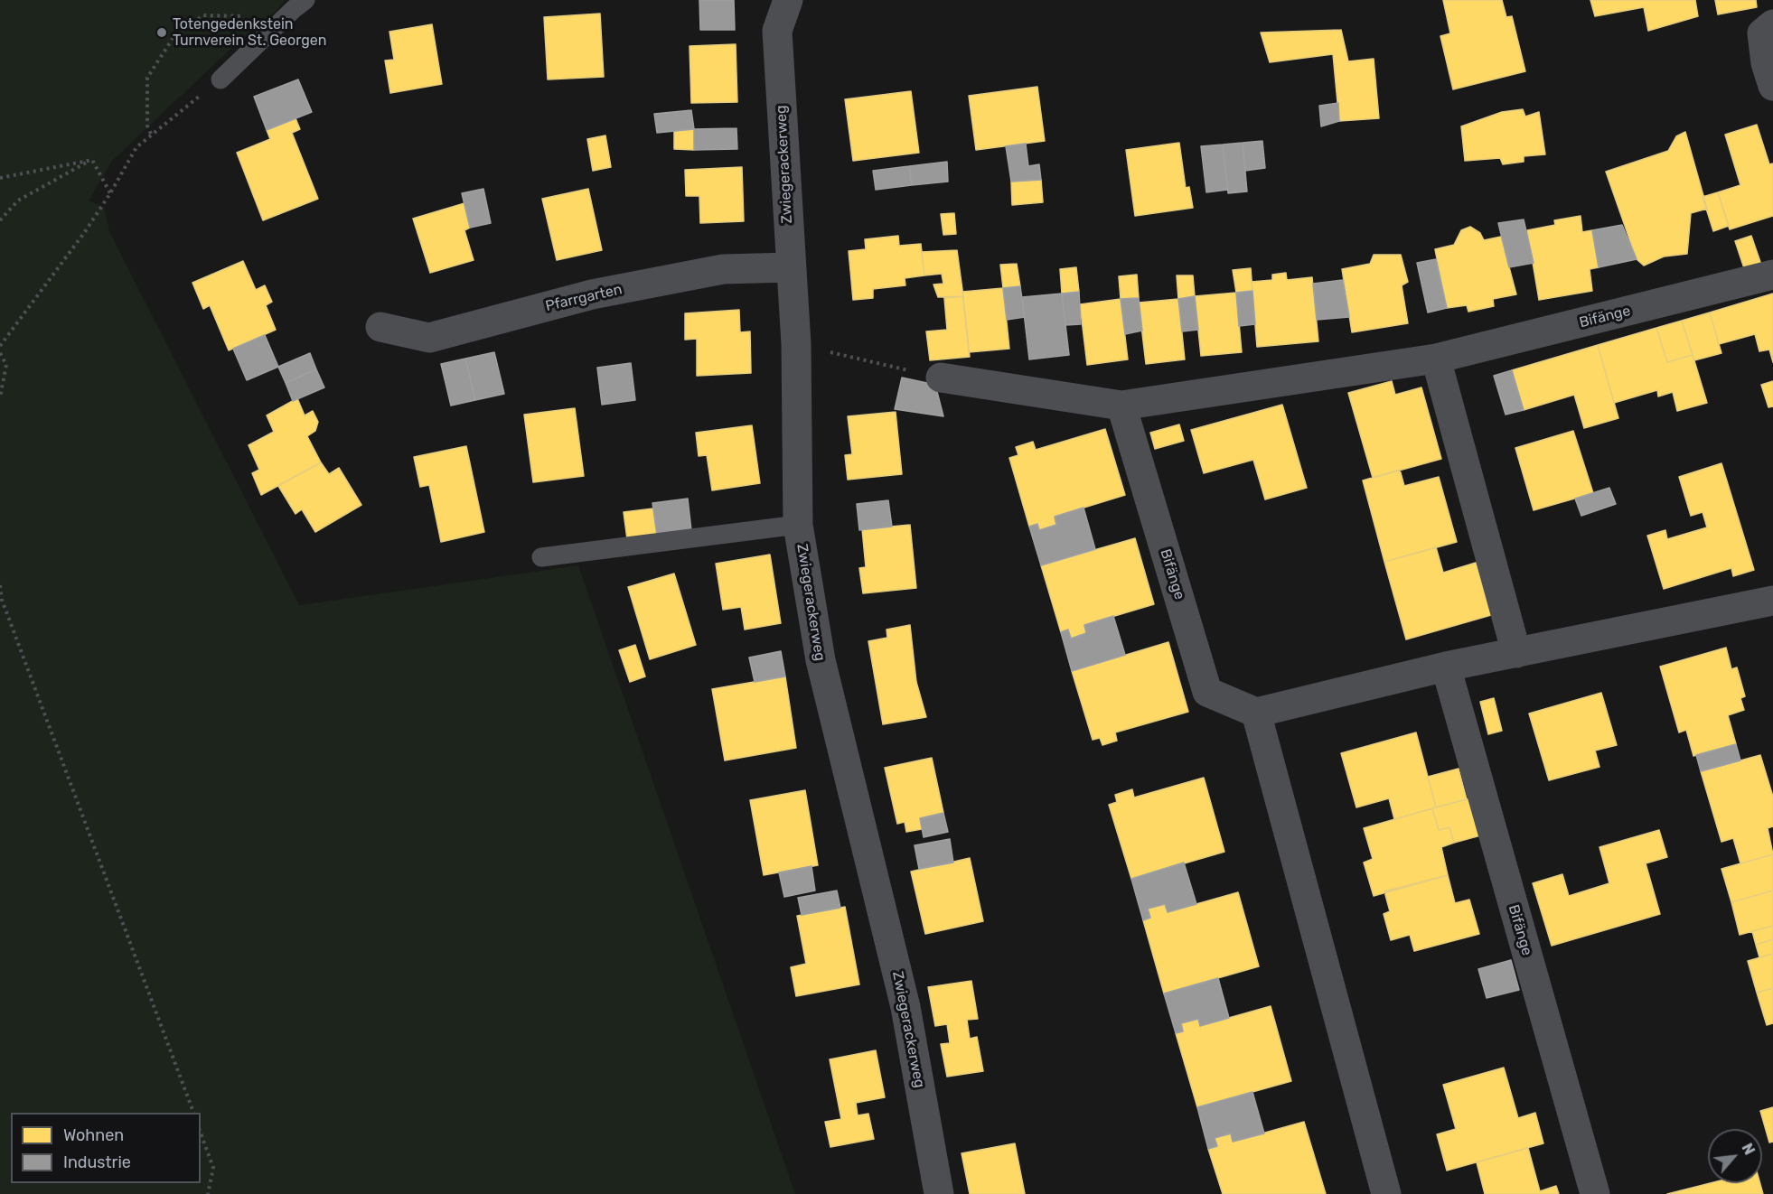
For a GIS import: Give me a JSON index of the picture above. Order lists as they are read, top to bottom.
{
  "streets": {
    "street": ["Zwiegerackerweg", "Pfarrgarten", "Bifänge"]
  },
  "crossings": [
    ["Zwiegerackerweg", "Pfarrgarten"]
  ],
  "places": ["Totengedenkstein Turnverein St. Georgen"],
  "legend": ["Wohnen", "Industrie"],
  "north": "top right"
}
